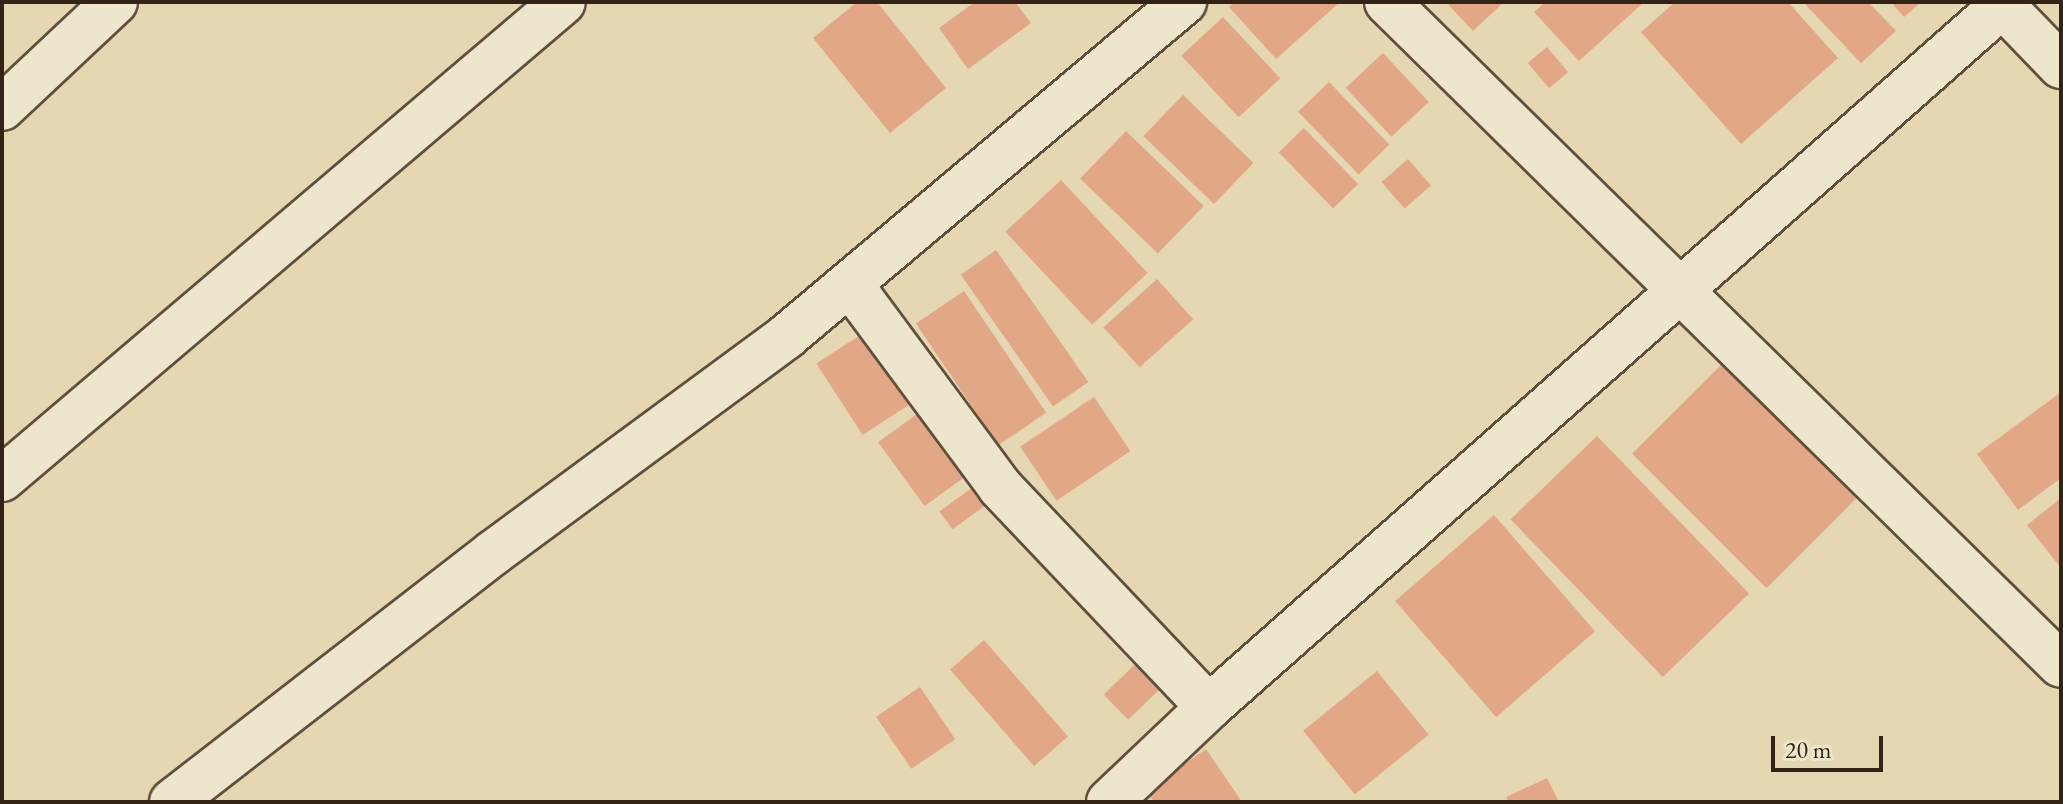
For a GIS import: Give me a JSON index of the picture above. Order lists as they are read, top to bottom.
{
  "scale_bar": "20 m"
}
